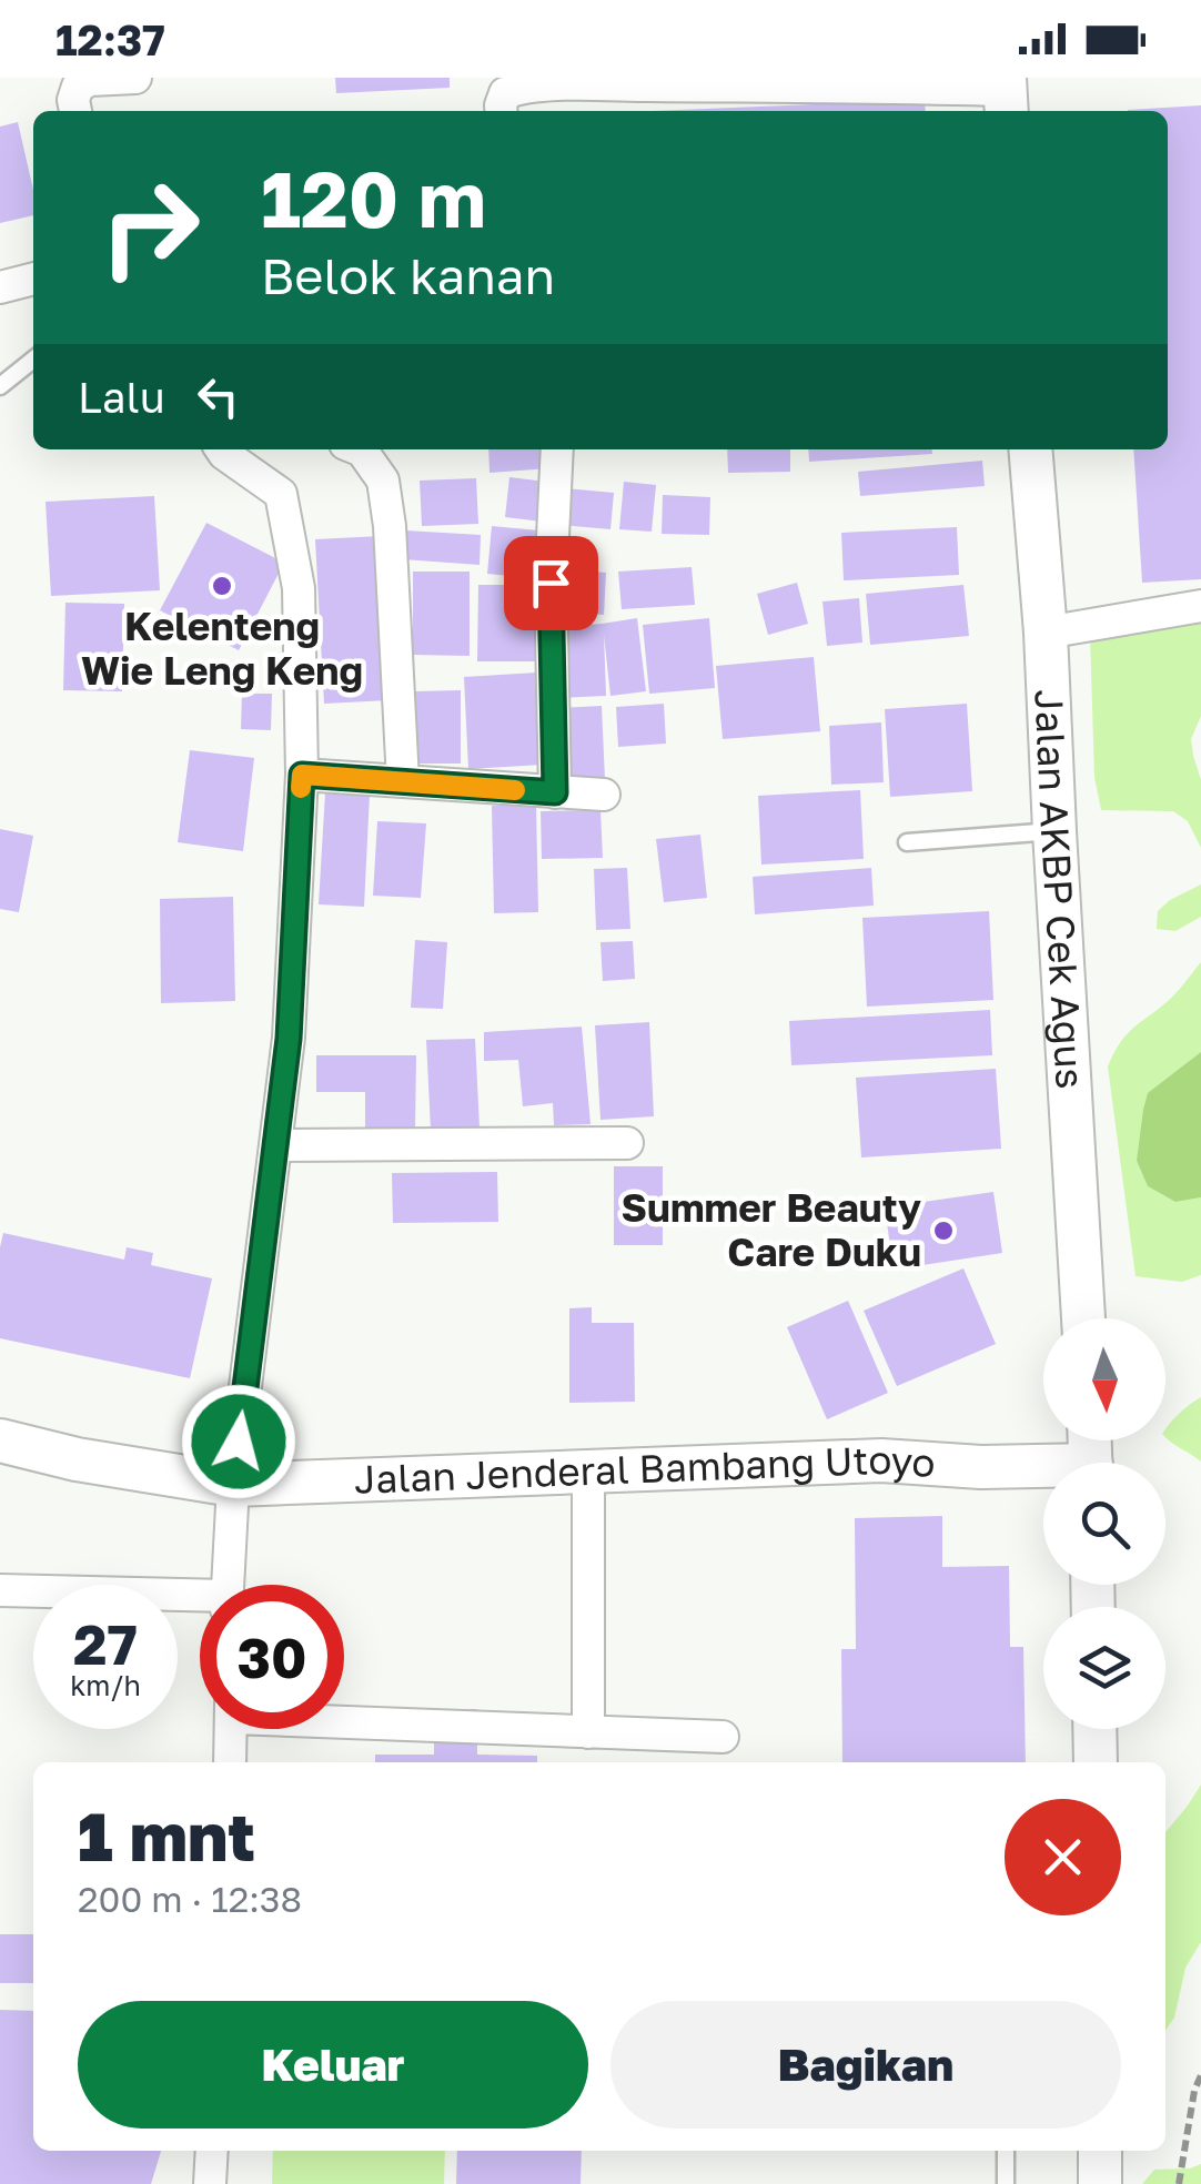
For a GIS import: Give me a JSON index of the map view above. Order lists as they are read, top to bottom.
{
  "streets": {
    "main road": ["Jalan AKBP Cek Agus", "Jalan Jenderal Bambang Utoyo"]
  },
  "places": ["Kelenteng Wie Leng Keng", "Summer Beauty Care Duku"],
  "north": "bottom",
  "page": {
    "status": "12:37",
    "turn": ["120 m", "Belok kanan"],
    "then": "Lalu",
    "speed": "27 km/h",
    "limit": "30",
    "heading": ["1 mnt", "200 m · 12:38"],
    "buttons": ["Keluar", "Bagikan"]
  }
}
